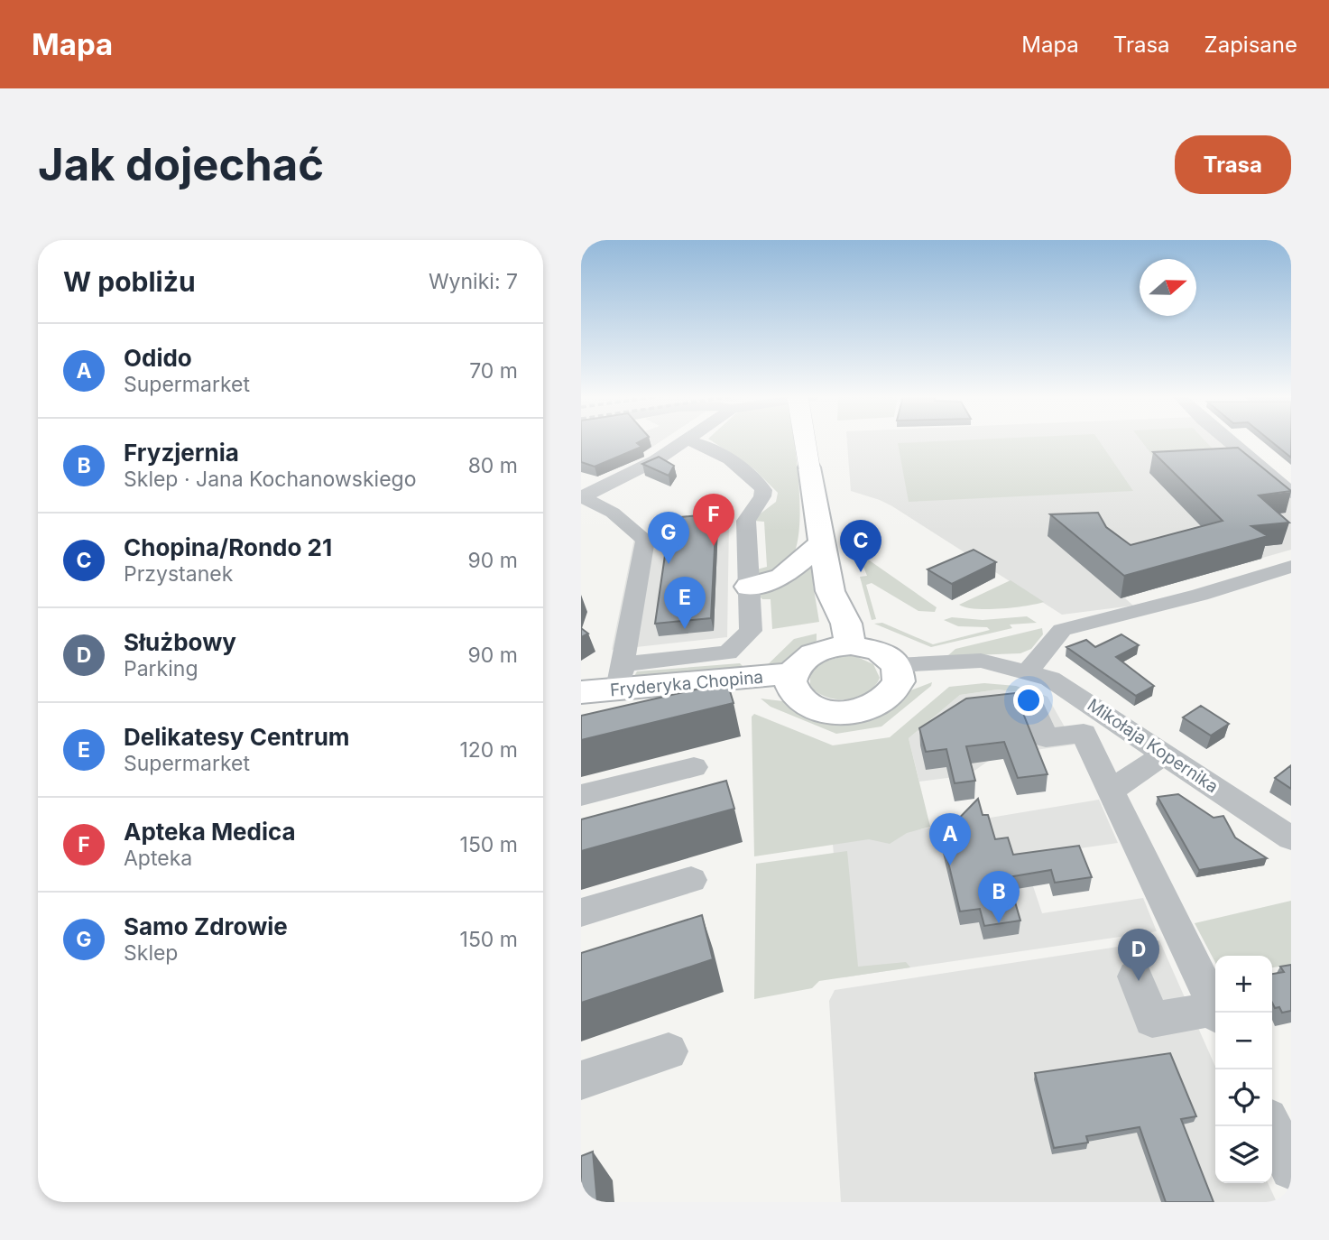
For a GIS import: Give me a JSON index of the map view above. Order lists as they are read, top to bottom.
{
  "streets": {
    "main road": ["Fryderyka Chopina"],
    "street": ["Mikołaja Kopernika"]
  },
  "crossings": [
    ["Fryderyka Chopina", "Mikołaja Kopernika"]
  ],
  "north": "right",
  "page": {
    "header": "Mapa",
    "nav": ["Mapa", "Trasa", "Zapisane"],
    "buttons": "Trasa",
    "title": "Jak dojechać",
    "heading": ["W pobliżu", "Wyniki: 7"],
    "list": [
      {
        "mark": "A",
        "name": "Odido",
        "note": "Supermarket",
        "value": "70 m"
      },
      {
        "mark": "B",
        "name": "Fryzjernia",
        "note": "Sklep · Jana Kochanowskiego",
        "value": "80 m"
      },
      {
        "mark": "C",
        "name": "Chopina/Rondo 21",
        "note": "Przystanek",
        "value": "90 m"
      },
      {
        "mark": "D",
        "name": "Służbowy",
        "note": "Parking",
        "value": "90 m"
      },
      {
        "mark": "E",
        "name": "Delikatesy Centrum",
        "note": "Supermarket",
        "value": "120 m"
      },
      {
        "mark": "F",
        "name": "Apteka Medica",
        "note": "Apteka",
        "value": "150 m"
      },
      {
        "mark": "G",
        "name": "Samo Zdrowie",
        "note": "Sklep",
        "value": "150 m"
      }
    ],
    "pins": [
      "F",
      "G",
      "C",
      "E",
      "A",
      "B",
      "D"
    ],
    "map_buttons": ["+", "−"]
  }
}
